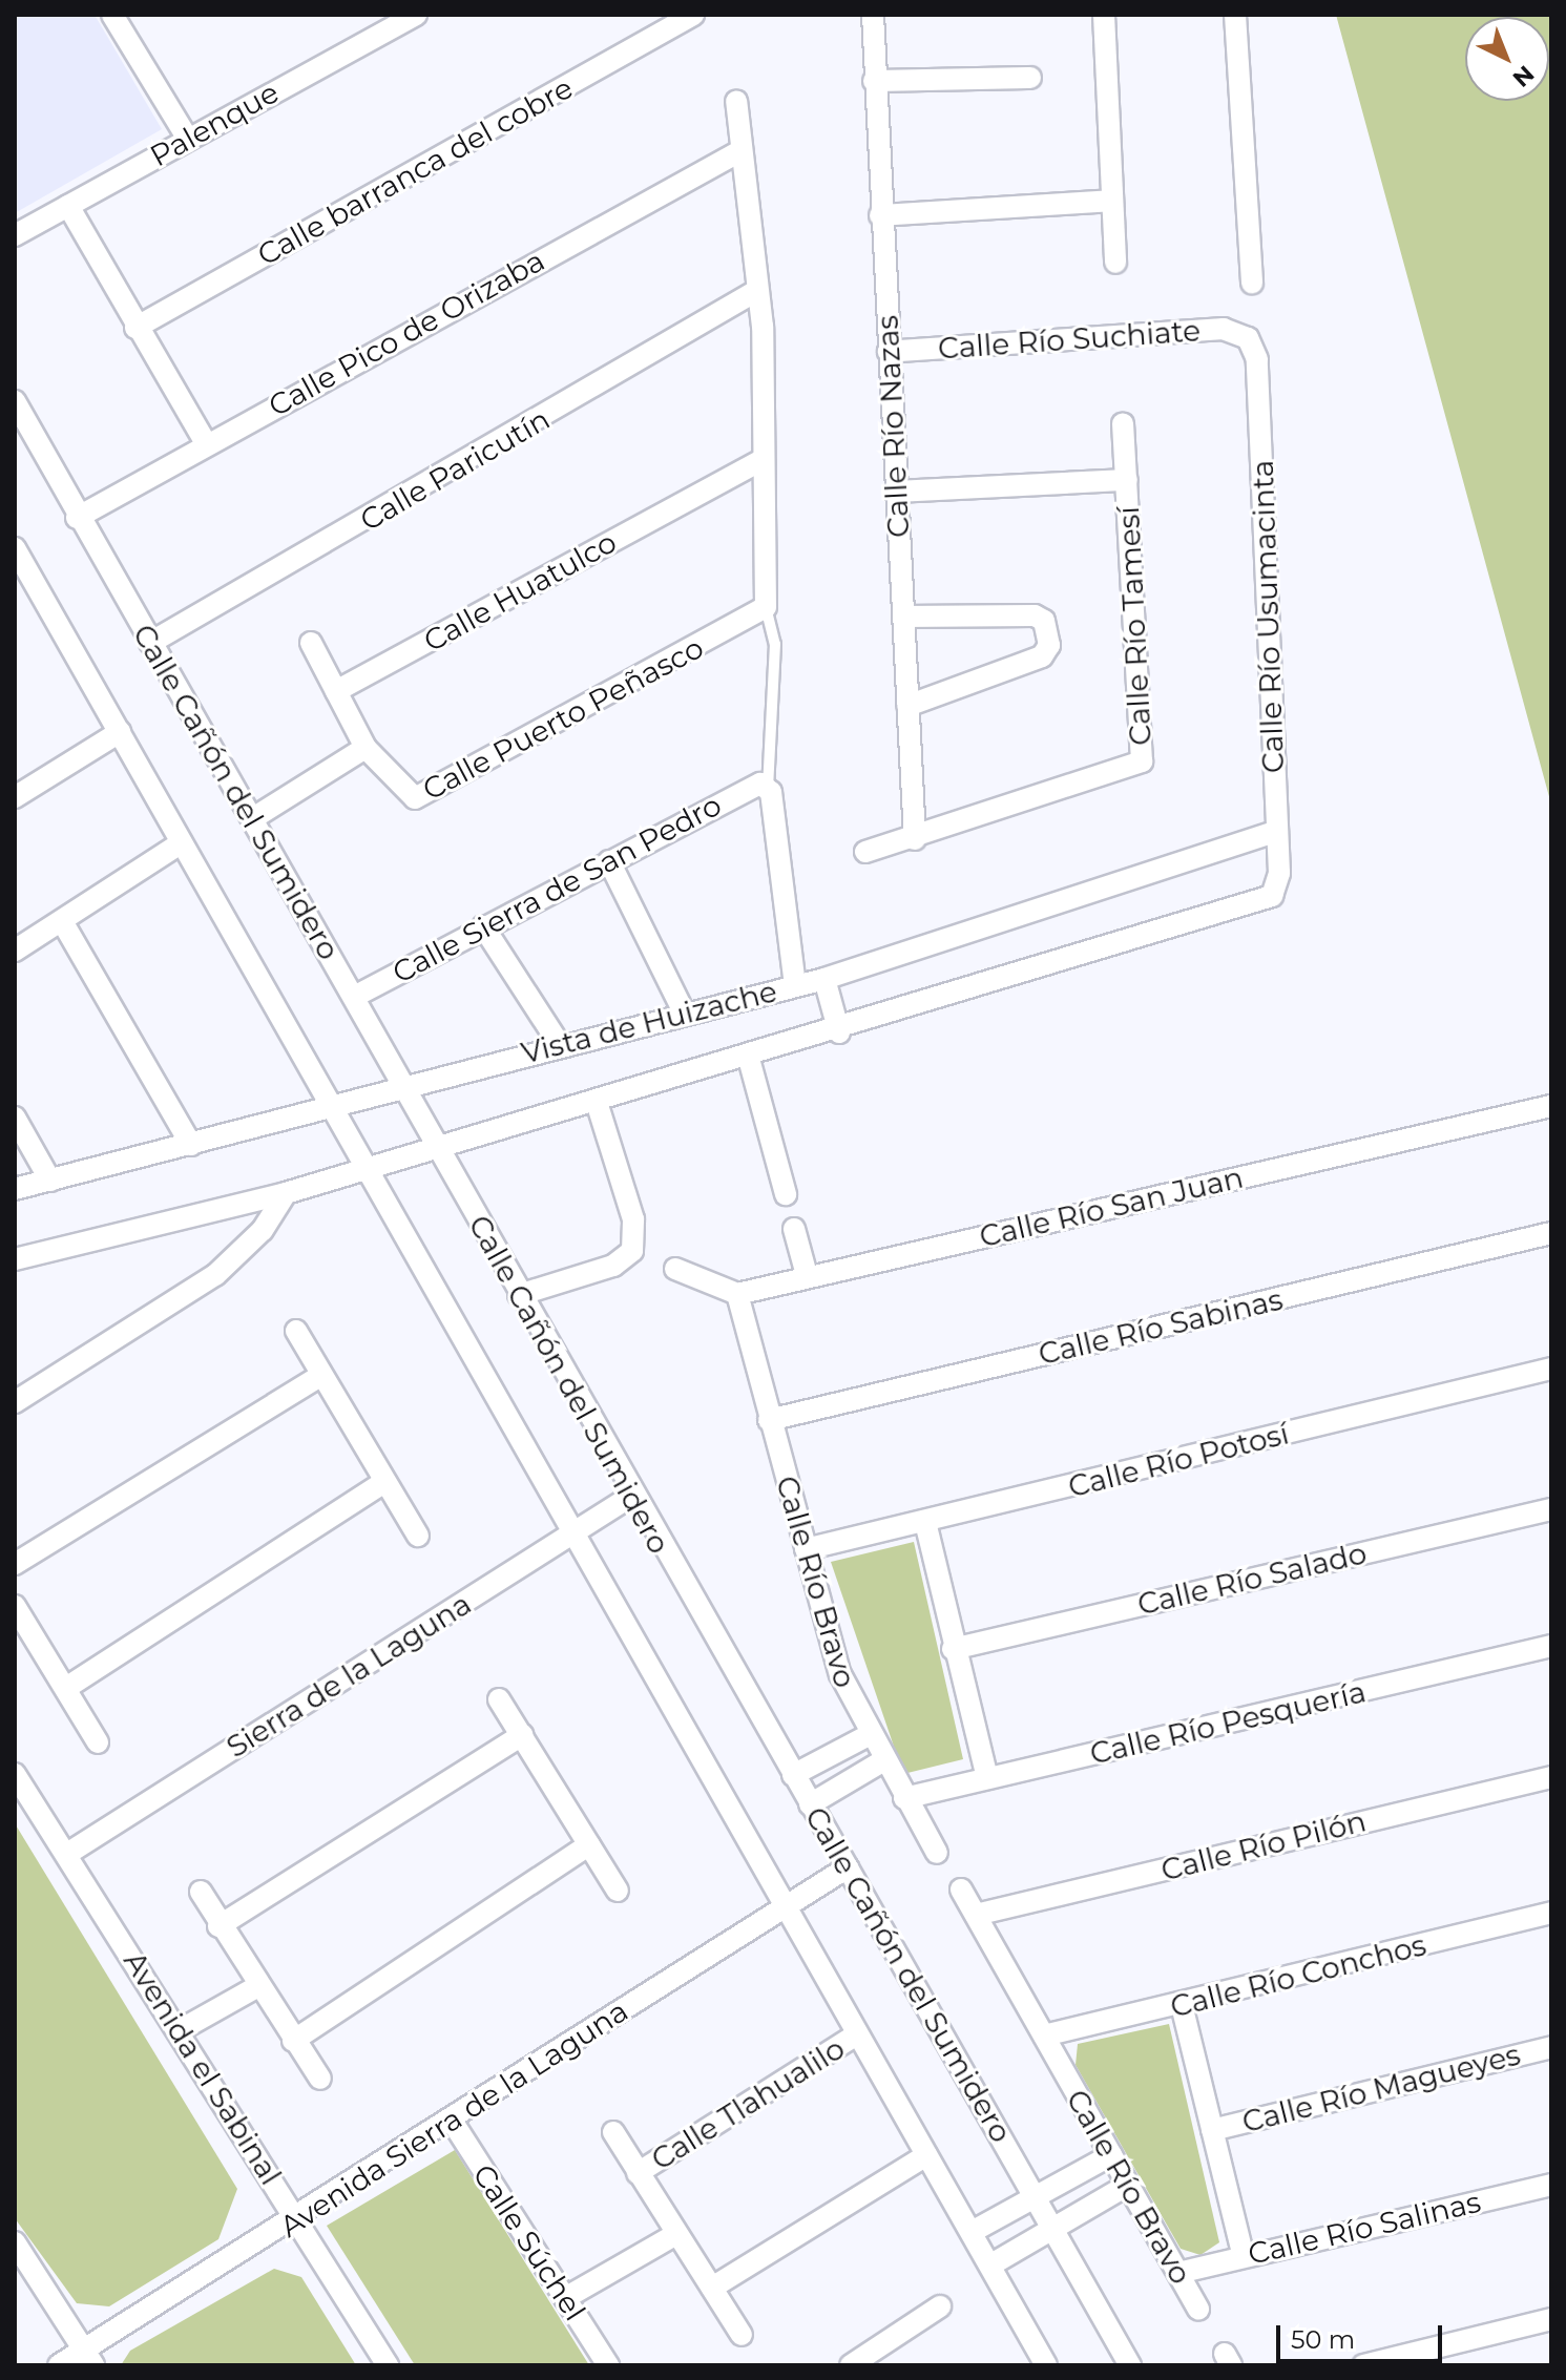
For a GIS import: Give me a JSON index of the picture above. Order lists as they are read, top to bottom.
{
  "streets": {
    "street": [
      "Palenque",
      "Calle barranca del cobre",
      "Calle Pico de Orizaba",
      "Calle Río Suchiate",
      "Calle Río Nazas",
      "Calle Paricutín",
      "Calle Huatulco",
      "Calle Río Usumacinta",
      "Calle Río Tamesí",
      "Calle Puerto Peñasco",
      "Calle Cañón del Sumidero",
      "Calle Sierra de San Pedro",
      "Vista de Huizache",
      "Calle Río San Juan",
      "Calle Río Sabinas",
      "Calle Río Potosí",
      "Calle Río Salado",
      "Calle Río Bravo",
      "Sierra de la Laguna",
      "Calle Río Pesquería",
      "Calle Río Pilón",
      "Calle Río Conchos",
      "Avenida el Sabinal",
      "Calle Río Magueyes",
      "Calle Tlahualilo",
      "Avenida Sierra de la Laguna",
      "Calle Río Salinas",
      "Calle Súchel"
    ]
  },
  "crossings": [
    ["Calle Pico de Orizaba", "Calle Cañón del Sumidero"],
    ["Calle Río Suchiate", "Calle Río Nazas"],
    ["Calle Río Suchiate", "Calle Río Usumacinta"],
    ["Calle Río Nazas", "Calle Río Tamesí"],
    ["Calle Paricutín", "Calle Cañón del Sumidero"],
    ["Calle Río Usumacinta", "Vista de Huizache"],
    ["Calle Cañón del Sumidero", "Calle Sierra de San Pedro"],
    ["Calle Cañón del Sumidero", "Vista de Huizache"],
    ["Calle Cañón del Sumidero", "Sierra de la Laguna"],
    ["Calle Cañón del Sumidero", "Avenida Sierra de la Laguna"],
    ["Calle Río San Juan", "Calle Río Bravo"],
    ["Calle Río Sabinas", "Calle Río Bravo"],
    ["Calle Río Potosí", "Calle Río Bravo"],
    ["Calle Río Bravo", "Calle Río Pesquería"],
    ["Calle Río Bravo", "Calle Río Pilón"],
    ["Calle Río Bravo", "Calle Río Conchos"],
    ["Calle Río Bravo", "Calle Río Salinas"],
    ["Sierra de la Laguna", "Avenida el Sabinal"],
    ["Avenida el Sabinal", "Avenida Sierra de la Laguna"],
    ["Avenida Sierra de la Laguna", "Calle Súchel"]
  ],
  "scale_bar": "50 m",
  "north": "bottom right"
}
